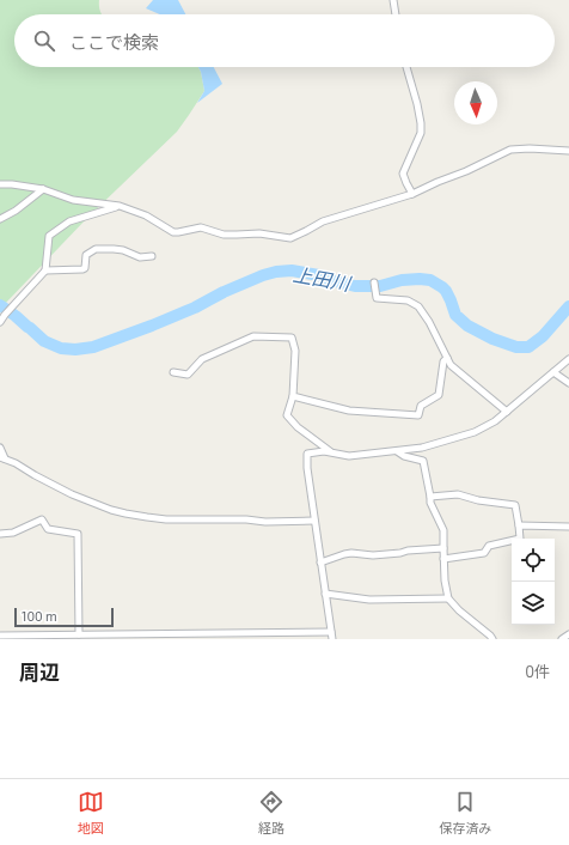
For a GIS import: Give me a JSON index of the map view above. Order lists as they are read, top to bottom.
{
  "water": ["上田川"],
  "scale_bar": "100 m",
  "north": "bottom",
  "page": {
    "search": "ここで検索",
    "scale": "100 m",
    "heading": ["周辺", "0件"],
    "nav": ["地図", "経路", "保存済み"]
  }
}
